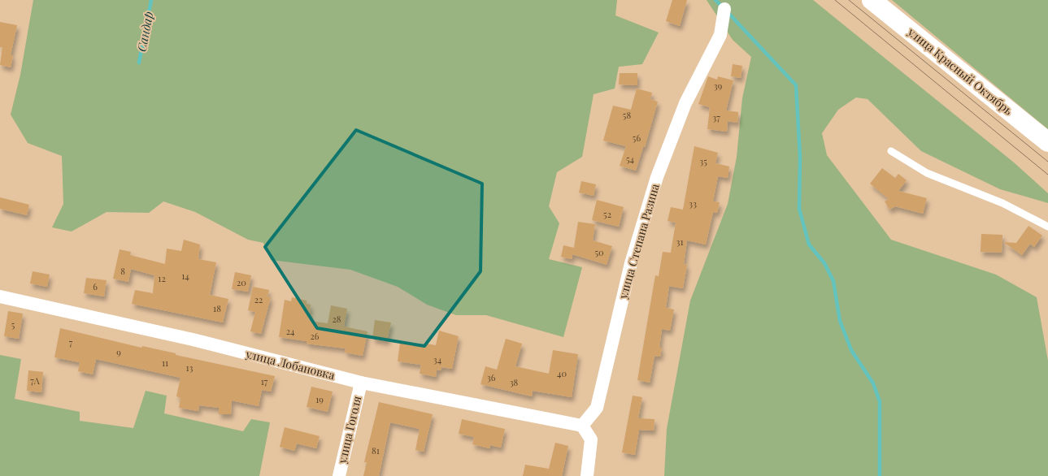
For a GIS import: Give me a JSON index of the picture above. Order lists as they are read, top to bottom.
{
  "streets": {
    "main road": ["улица Красный Октябрь"],
    "street": ["улица Степана Разина", "улица Лобановка", "улица Гоголя"]
  },
  "crossings": [
    ["улица Степана Разина", "улица Лобановка"],
    ["улица Лобановка", "улица Гоголя"]
  ],
  "water": ["Сандар"],
  "house_numbers": [
    "39",
    "58",
    "37",
    "56",
    "54",
    "35",
    "33",
    "52",
    "31",
    "50",
    "8",
    "14",
    "12",
    "20",
    "6",
    "22",
    "18",
    "28",
    "5",
    "24",
    "26",
    "7",
    "9",
    "34",
    "11",
    "13",
    "40",
    "36",
    "7А",
    "17",
    "38",
    "19",
    "81"
  ]
}
